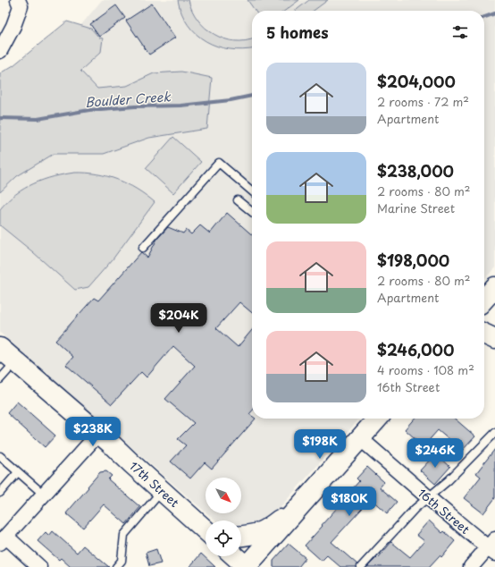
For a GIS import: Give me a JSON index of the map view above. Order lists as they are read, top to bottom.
{
  "streets": {
    "street": ["17th Street", "16th Street"]
  },
  "water": ["Boulder Creek"],
  "north": "bottom right",
  "page": {
    "heading": "5 homes",
    "list": [
      {
        "name": "$204,000",
        "note": "2 rooms · 72 m² · Apartment"
      },
      {
        "name": "$238,000",
        "note": "2 rooms · 80 m² · Marine Street"
      },
      {
        "name": "$198,000",
        "note": "2 rooms · 80 m² · Apartment"
      },
      {
        "name": "$246,000",
        "note": "4 rooms · 108 m² · 16th Street"
      }
    ],
    "price": [
      "$204K",
      "$238K",
      "$198K",
      "$246K",
      "$180K"
    ]
  }
}
